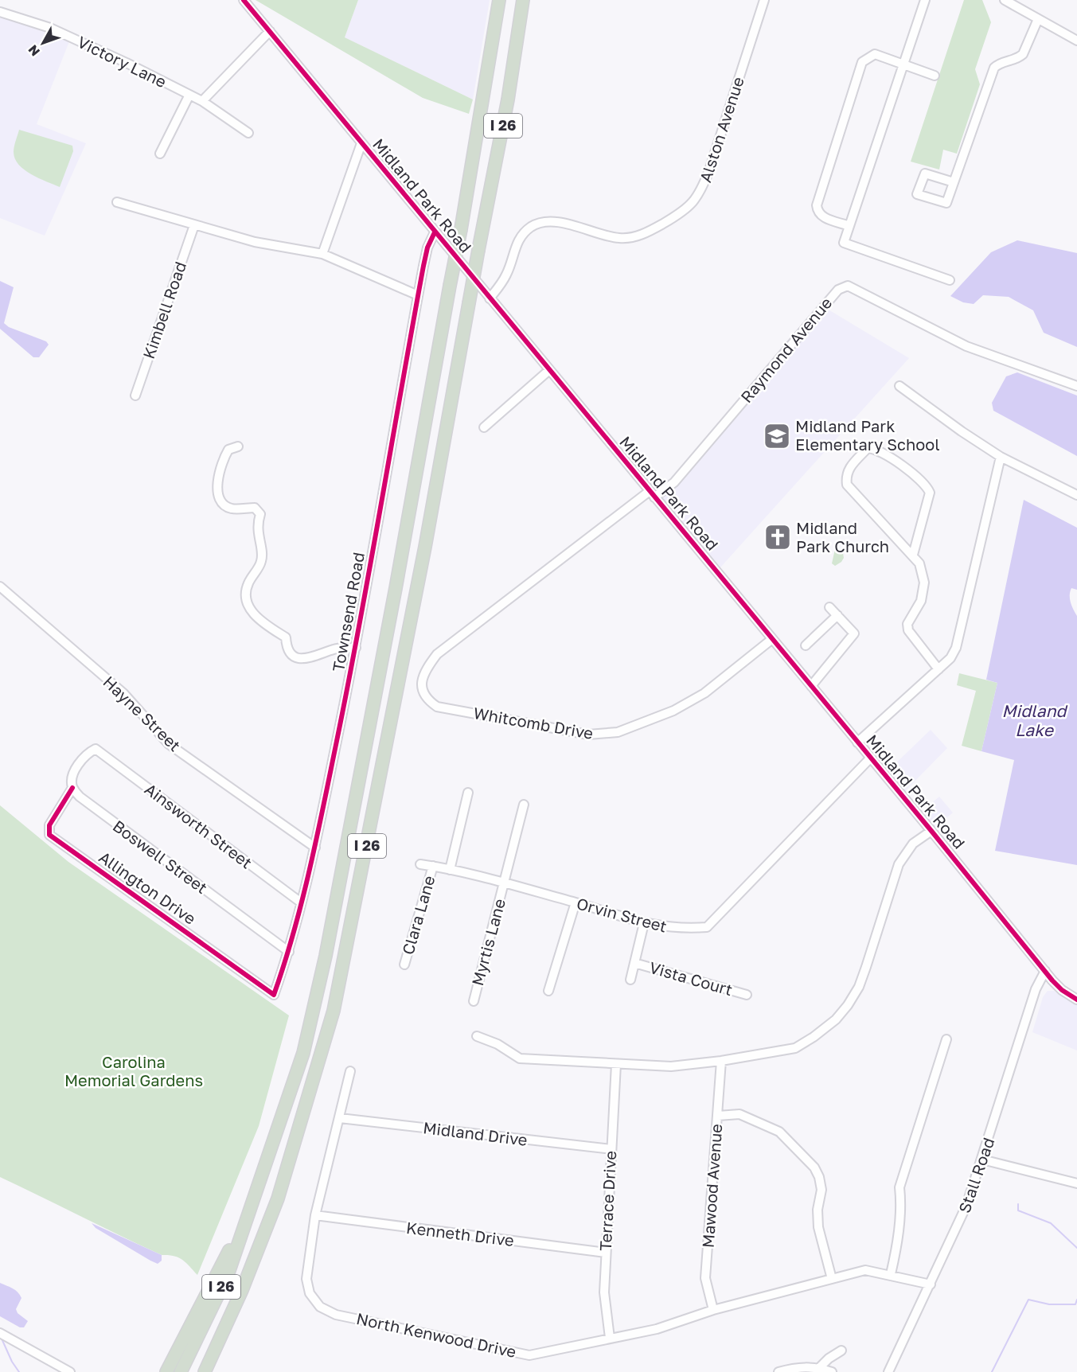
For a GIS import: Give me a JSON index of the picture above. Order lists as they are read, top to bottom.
{
  "streets": {
    "highway": ["I 26"],
    "street": [
      "Victory Lane",
      "Alston Avenue",
      "Midland Park Road",
      "Kimbell Road",
      "Raymond Avenue",
      "Townsend Road",
      "Hayne Street",
      "Whitcomb Drive",
      "Ainsworth Street",
      "Boswell Street",
      "Allington Drive",
      "Clara Lane",
      "Orvin Street",
      "Myrtis Lane",
      "Vista Court",
      "Midland Drive",
      "Stall Road",
      "Mawood Avenue",
      "Terrace Drive",
      "Kenneth Drive",
      "North Kenwood Drive"
    ]
  },
  "crossings": [
    ["Alston Avenue", "Midland Park Road"],
    ["Midland Park Road", "Raymond Avenue"],
    ["Midland Park Road", "Townsend Road"],
    ["Midland Park Road", "Whitcomb Drive"],
    ["Midland Park Road", "Orvin Street"],
    ["Midland Park Road", "Stall Road"],
    ["Raymond Avenue", "Whitcomb Drive"],
    ["Townsend Road", "Hayne Street"],
    ["Townsend Road", "Ainsworth Street"],
    ["Townsend Road", "Boswell Street"],
    ["Townsend Road", "Allington Drive"],
    ["Ainsworth Street", "Boswell Street"],
    ["Ainsworth Street", "Allington Drive"],
    ["Boswell Street", "Allington Drive"],
    ["Clara Lane", "Orvin Street"],
    ["Orvin Street", "Myrtis Lane"],
    ["Midland Drive", "Terrace Drive"],
    ["Midland Drive", "North Kenwood Drive"],
    ["Stall Road", "North Kenwood Drive"],
    ["Mawood Avenue", "North Kenwood Drive"],
    ["Terrace Drive", "Kenneth Drive"],
    ["Terrace Drive", "North Kenwood Drive"],
    ["Kenneth Drive", "North Kenwood Drive"]
  ],
  "water": ["Midland Lake"],
  "parks": ["Carolina Memorial Gardens"],
  "places": {
    "school or university": ["Midland Park Elementary School"],
    "church": ["Midland Park Church"]
  },
  "north": "bottom left"
}
